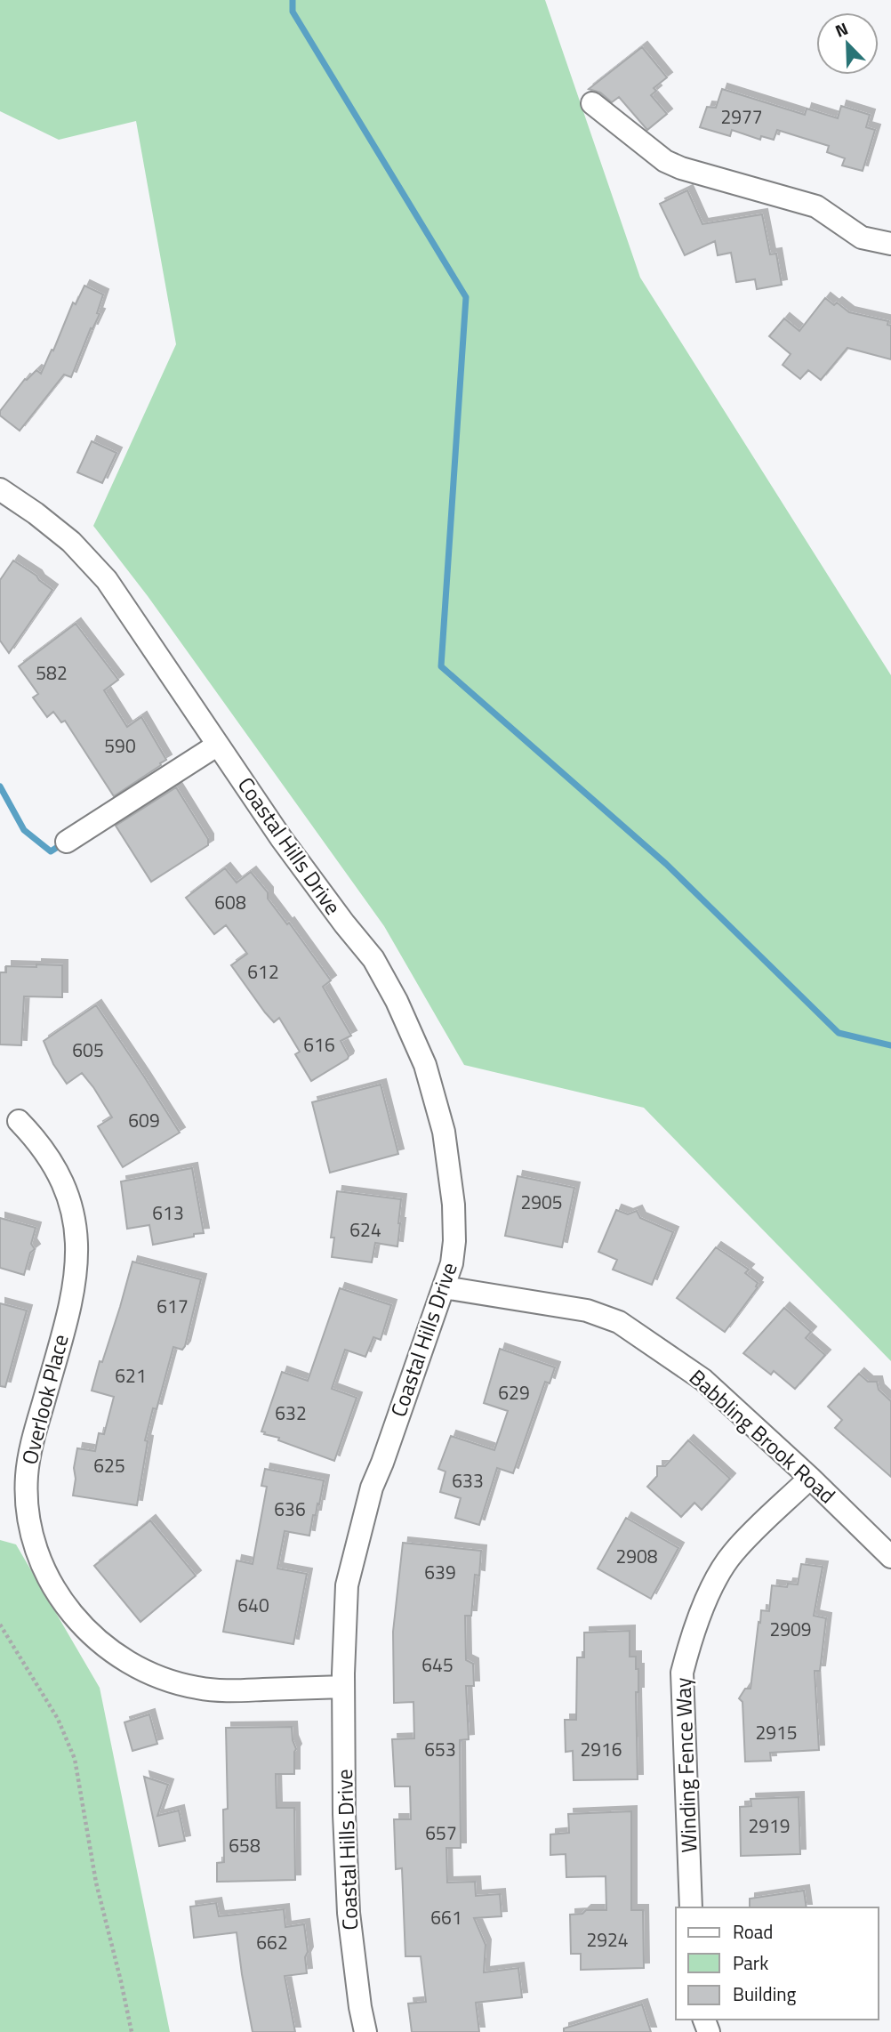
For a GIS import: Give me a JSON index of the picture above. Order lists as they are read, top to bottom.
{
  "streets": {
    "street": [
      "Coastal Hills Drive",
      "Overlook Place",
      "Babbling Brook Road",
      "Winding Fence Way"
    ]
  },
  "crossings": [
    ["Coastal Hills Drive", "Overlook Place"],
    ["Coastal Hills Drive", "Babbling Brook Road"],
    ["Babbling Brook Road", "Winding Fence Way"]
  ],
  "house_numbers": [
    "2977",
    "582",
    "590",
    "608",
    "612",
    "616",
    "605",
    "609",
    "2905",
    "613",
    "624",
    "617",
    "621",
    "629",
    "632",
    "625",
    "633",
    "636",
    "2908",
    "639",
    "640",
    "2909",
    "645",
    "2915",
    "653",
    "2916",
    "2919",
    "657",
    "658",
    "661",
    "2924",
    "662"
  ],
  "legend": ["Road", "Park", "Building"],
  "north": "top left"
}
